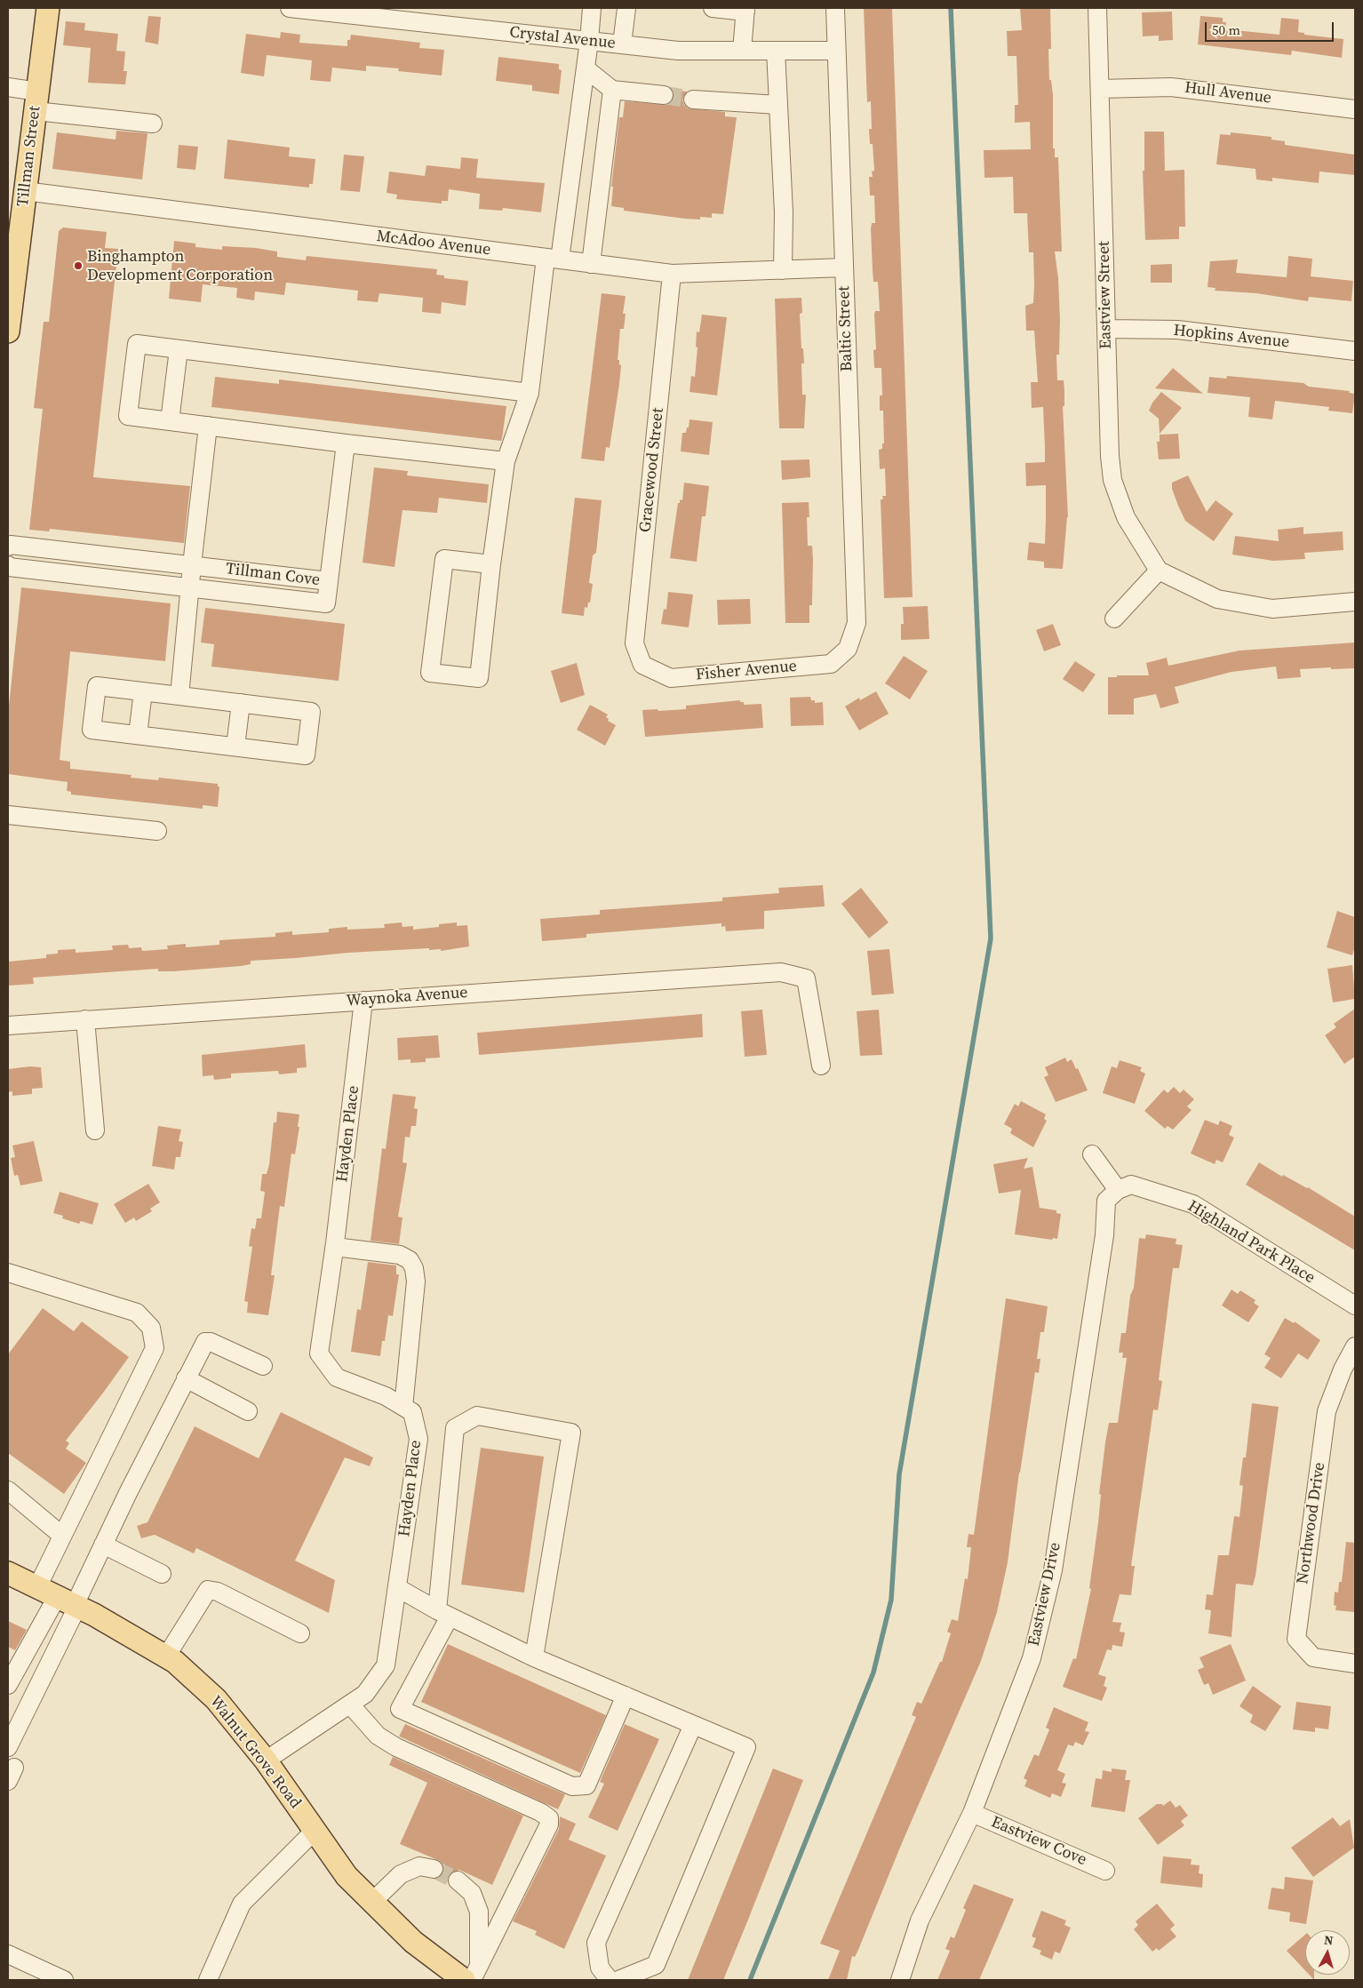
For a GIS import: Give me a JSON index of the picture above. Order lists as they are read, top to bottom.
{
  "streets": {
    "main road": ["Tillman Street", "Walnut Grove Road"],
    "street": [
      "Crystal Avenue",
      "Hull Avenue",
      "McAdoo Avenue",
      "Eastview Street",
      "Baltic Street",
      "Hopkins Avenue",
      "Gracewood Street",
      "Tillman Cove",
      "Fisher Avenue",
      "Waynoka Avenue",
      "Hayden Place",
      "Highland Park Place",
      "Northwood Drive",
      "Eastview Drive",
      "Eastview Cove"
    ]
  },
  "crossings": [
    ["Crystal Avenue", "Baltic Street"],
    ["Hull Avenue", "Eastview Street"],
    ["Tillman Street", "McAdoo Avenue"],
    ["McAdoo Avenue", "Baltic Street"],
    ["McAdoo Avenue", "Gracewood Street"],
    ["Eastview Street", "Hopkins Avenue"],
    ["Baltic Street", "Fisher Avenue"],
    ["Gracewood Street", "Fisher Avenue"],
    ["Waynoka Avenue", "Hayden Place"],
    ["Hayden Place", "Walnut Grove Road"],
    ["Highland Park Place", "Eastview Drive"],
    ["Eastview Drive", "Eastview Cove"]
  ],
  "places": ["Binghampton Development Corporation"],
  "scale_bar": "50 m",
  "north": "top"
}
